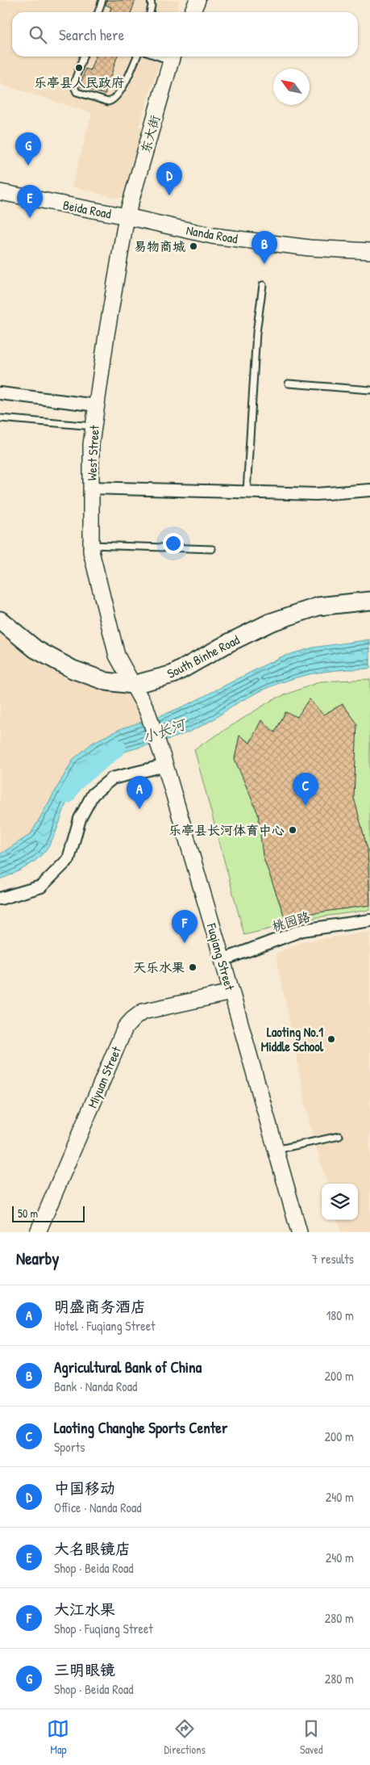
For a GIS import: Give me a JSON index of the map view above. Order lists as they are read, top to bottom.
{
  "streets": {
    "main road": ["South Binhe Road"],
    "street": [
      "东大街",
      "Beida Road",
      "Nanda Road",
      "West Street",
      "桃园路",
      "Fuqiang Street",
      "Miyuan Street"
    ]
  },
  "crossings": [
    ["东大街", "Beida Road"],
    ["东大街", "Nanda Road"],
    ["东大街", "West Street"],
    ["Beida Road", "Nanda Road"],
    ["Beida Road", "West Street"],
    ["Nanda Road", "West Street"],
    ["West Street", "South Binhe Road"],
    ["West Street", "Fuqiang Street"],
    ["South Binhe Road", "Fuqiang Street"],
    ["桃园路", "Fuqiang Street"],
    ["Fuqiang Street", "Miyuan Street"]
  ],
  "water": ["小长河"],
  "places": [
    "乐亭县人民政府",
    "易物商城",
    "乐亭县长河体育中心",
    "天乐水果",
    "Laoting No.1 Middle School"
  ],
  "scale_bar": "50 m",
  "north": "top left",
  "page": {
    "search": "Search here",
    "pins": [
      "G",
      "D",
      "E",
      "B",
      "C",
      "A",
      "F"
    ],
    "scale": "50 m",
    "heading": ["Nearby", "7 results"],
    "list": [
      {
        "mark": "A",
        "name": "明盛商务酒店",
        "note": "Hotel · Fuqiang Street",
        "value": "180 m"
      },
      {
        "mark": "B",
        "name": "Agricultural Bank of China",
        "note": "Bank · Nanda Road",
        "value": "200 m"
      },
      {
        "mark": "C",
        "name": "Laoting Changhe Sports Center",
        "note": "Sports",
        "value": "200 m"
      },
      {
        "mark": "D",
        "name": "中国移动",
        "note": "Office · Nanda Road",
        "value": "240 m"
      },
      {
        "mark": "E",
        "name": "大名眼镜店",
        "note": "Shop · Beida Road",
        "value": "240 m"
      },
      {
        "mark": "F",
        "name": "大江水果",
        "note": "Shop · Fuqiang Street",
        "value": "280 m"
      },
      {
        "mark": "G",
        "name": "三明眼镜",
        "note": "Shop · Beida Road",
        "value": "280 m"
      }
    ],
    "nav": ["Map", "Directions", "Saved"]
  }
}
